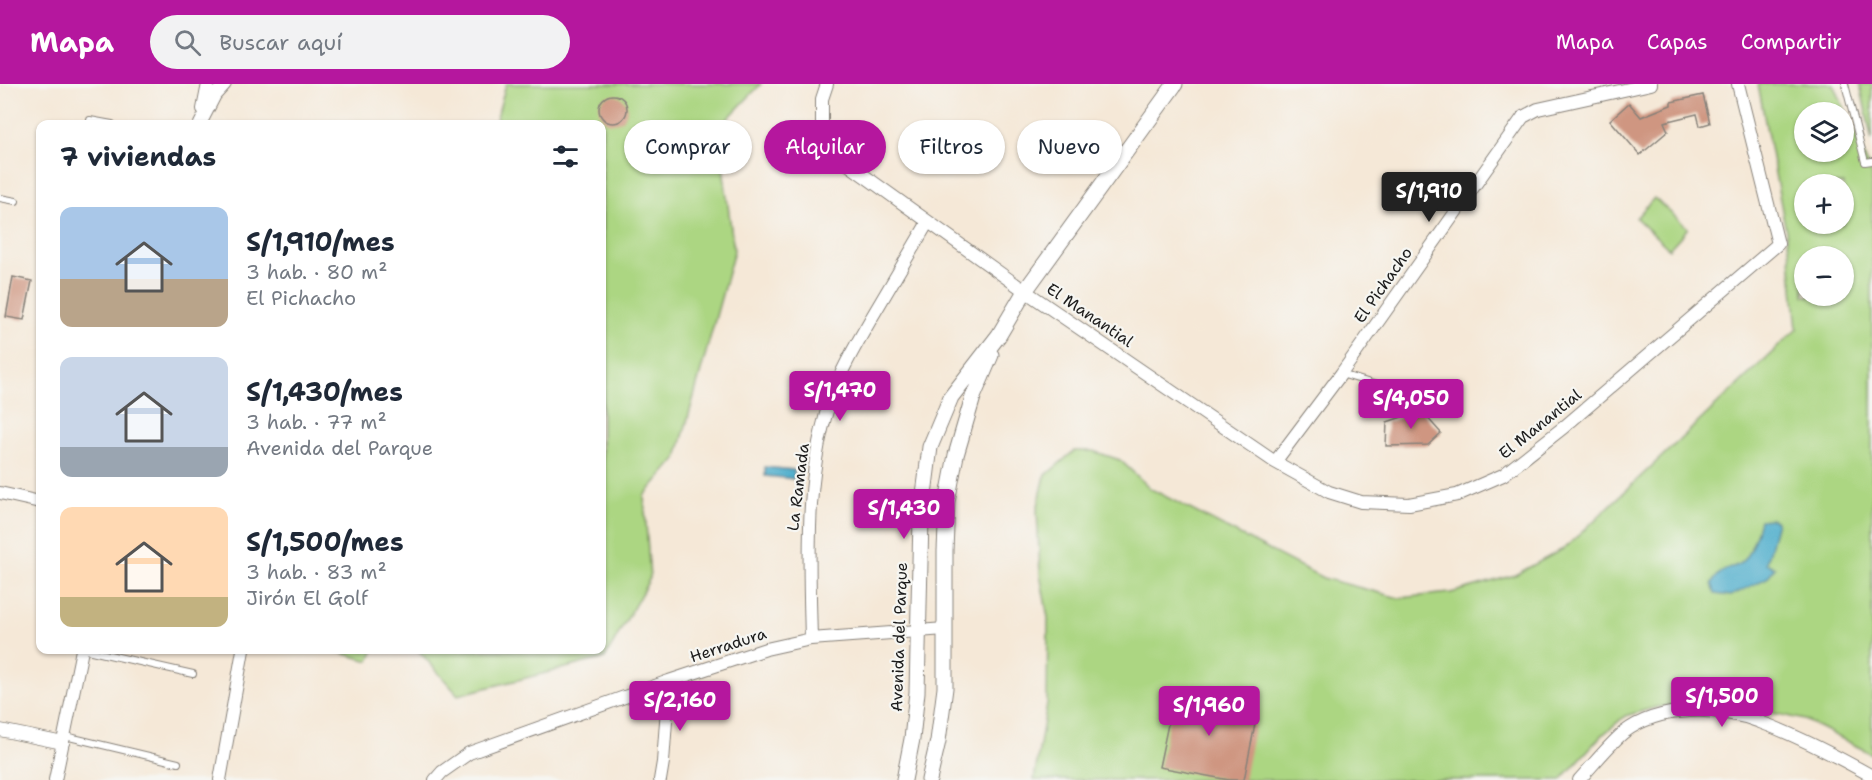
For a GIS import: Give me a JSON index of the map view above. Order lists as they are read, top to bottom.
{
  "streets": {
    "street": [
      "El Pichacho",
      "El Manantial",
      "La Ramada",
      "Avenida del Parque",
      "Herradura"
    ]
  },
  "crossings": [
    ["El Pichacho", "El Manantial"],
    ["El Manantial", "La Ramada"],
    ["El Manantial", "Avenida del Parque"],
    ["La Ramada", "Herradura"],
    ["Avenida del Parque", "Herradura"]
  ],
  "page": {
    "header": "Mapa",
    "search": "Buscar aquí",
    "nav": ["Mapa", "Capas", "Compartir"],
    "map_buttons": ["+", "−"],
    "chip": [
      "Comprar",
      "Alquilar",
      "Filtros",
      "Nuevo"
    ],
    "heading": "7 viviendas",
    "price": [
      "S/1,910",
      "S/1,470",
      "S/4,050",
      "S/1,430",
      "S/1,500",
      "S/2,160",
      "S/1,960"
    ],
    "list": [
      {
        "name": "S/1,910/mes",
        "note": "3 hab. · 80 m² · El Pichacho"
      },
      {
        "name": "S/1,430/mes",
        "note": "3 hab. · 77 m² · Avenida del Parque"
      },
      {
        "name": "S/1,500/mes",
        "note": "3 hab. · 83 m² · Jirón El Golf"
      }
    ]
  }
}
